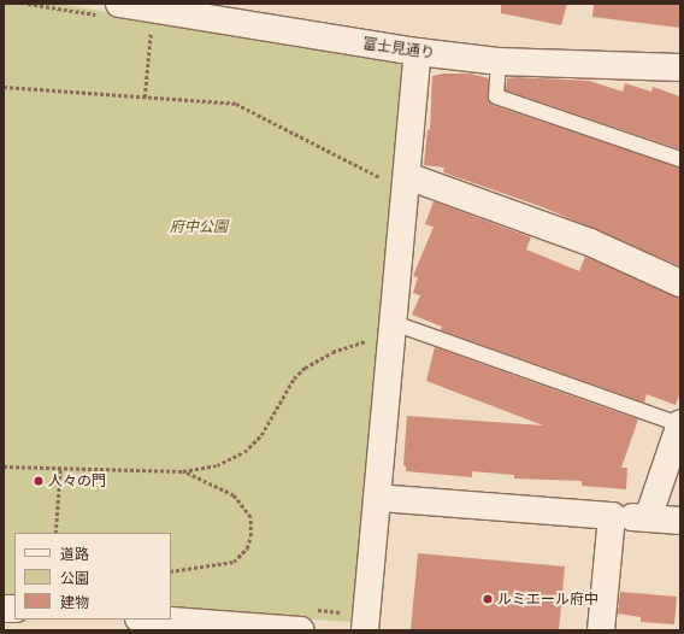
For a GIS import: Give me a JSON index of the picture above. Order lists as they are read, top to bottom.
{
  "streets": {
    "street": ["富士見通り"]
  },
  "parks": ["府中公園"],
  "places": ["人々の門", "ルミエール府中"],
  "legend": ["道路", "公園", "建物"]
}
